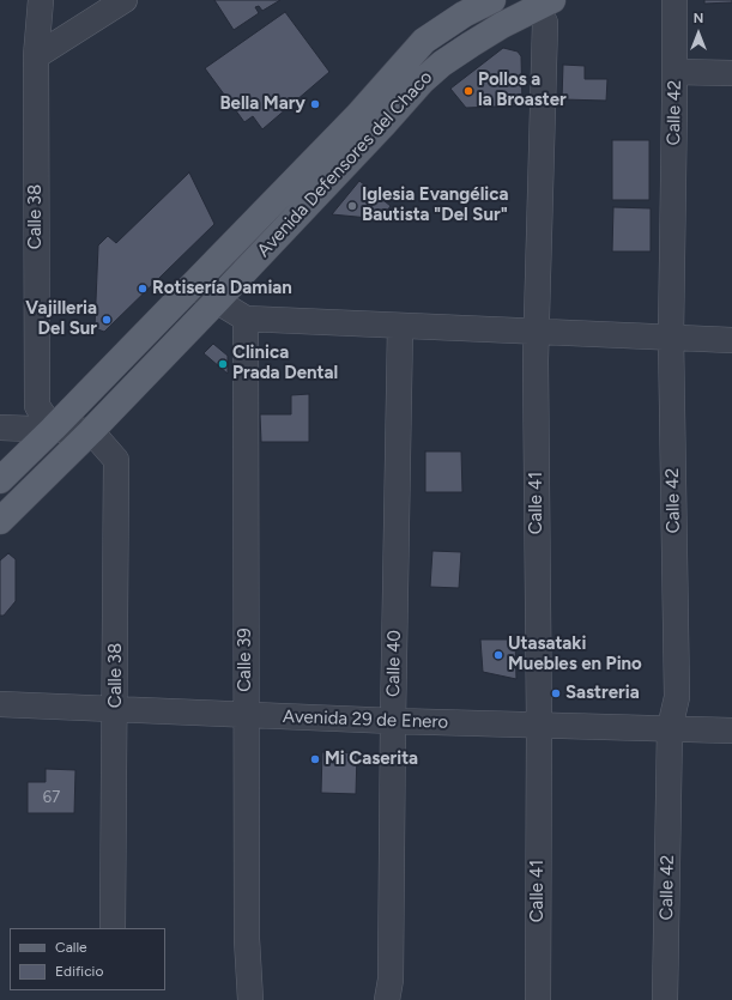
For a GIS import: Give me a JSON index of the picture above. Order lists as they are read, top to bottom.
{
  "streets": {
    "main road": ["Avenida Defensores del Chaco"],
    "street": [
      "Calle 42",
      "Calle 38",
      "Calle 41",
      "Calle 39",
      "Calle 40",
      "Avenida 29 de Enero"
    ]
  },
  "crossings": [
    ["Calle 42", "Avenida 29 de Enero"],
    ["Avenida Defensores del Chaco", "Calle 38"],
    ["Avenida Defensores del Chaco", "Calle 41"],
    ["Calle 38", "Avenida 29 de Enero"],
    ["Calle 41", "Avenida 29 de Enero"],
    ["Calle 39", "Avenida 29 de Enero"],
    ["Calle 40", "Avenida 29 de Enero"]
  ],
  "places": [
    "Pollos a la Broaster",
    "Bella Mary",
    "Iglesia Evangélica Bautista \"Del Sur\"",
    "Rotisería Damian",
    "Vajilleria Del Sur",
    "Clinica Prada Dental",
    "Utasataki Muebles en Pino",
    "Sastreria",
    "Mi Caserita"
  ],
  "house_numbers": ["67"],
  "legend": ["Calle", "Edificio"],
  "north": "top"
}
